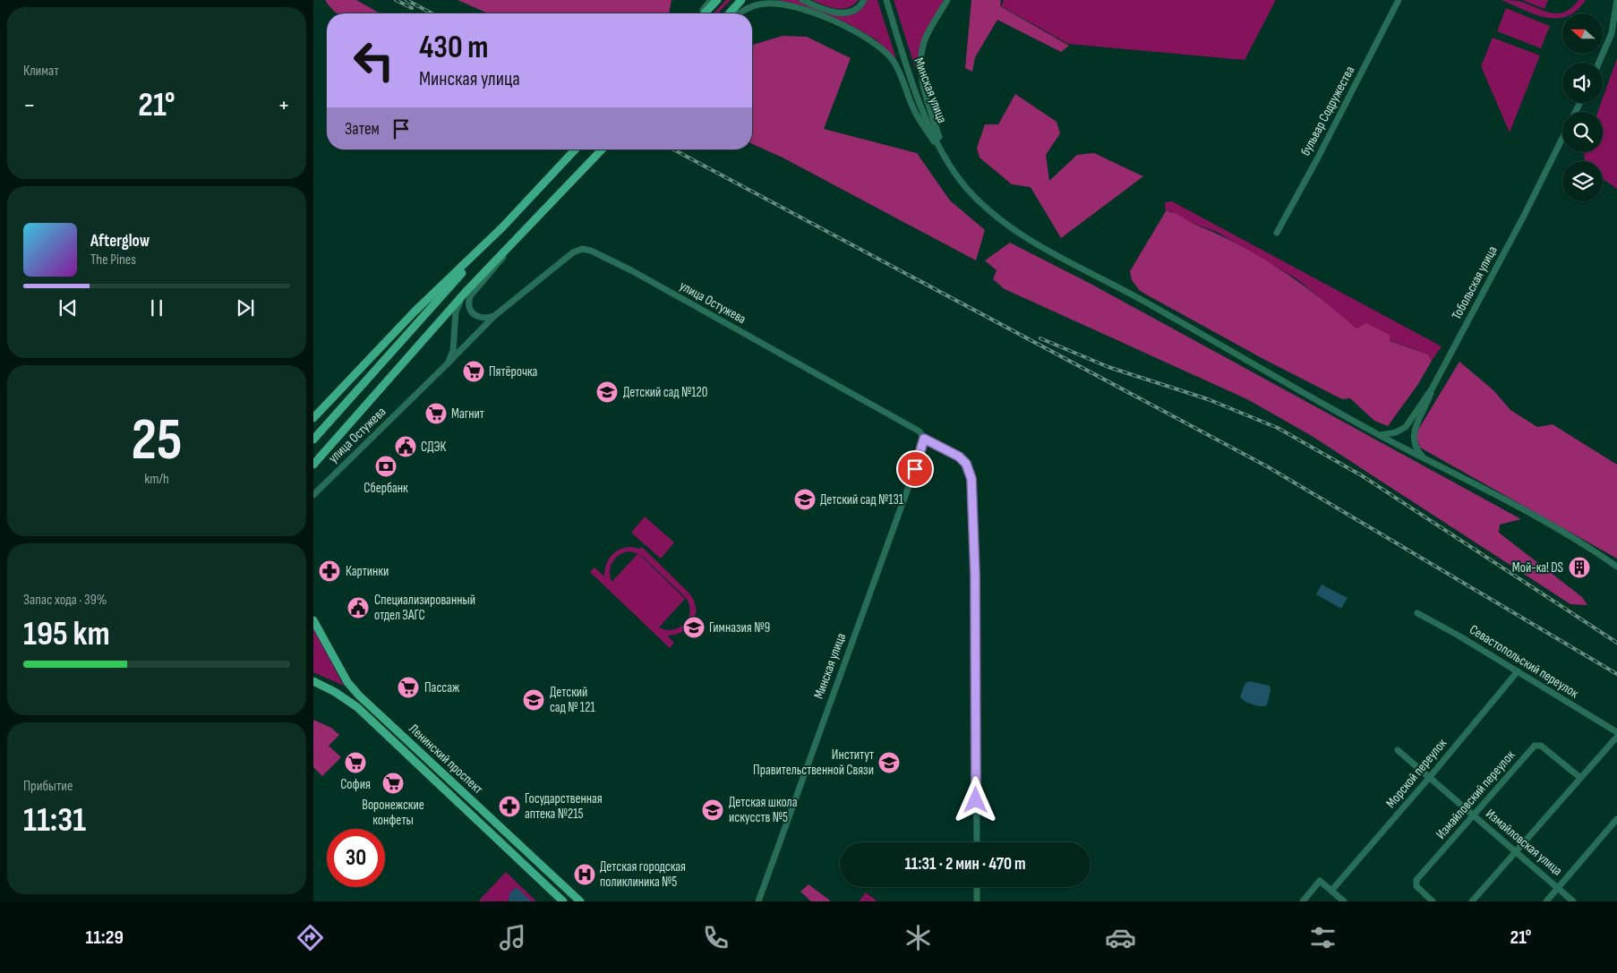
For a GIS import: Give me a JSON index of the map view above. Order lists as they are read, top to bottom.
{
  "streets": {
    "main road": ["улица Остужева", "Ленинский проспект"],
    "street": [
      "Минская улица",
      "бульвар Содружества",
      "Тобольская улица",
      "Севастопольский переулок",
      "Морской переулок",
      "Измайловский переулок",
      "Измайловская улица"
    ]
  },
  "crossings": [
    ["Минская улица", "Тобольская улица"],
    ["Минская улица", "улица Остужева"],
    ["Севастопольский переулок", "Морской переулок"],
    ["Морской переулок", "Измайловская улица"],
    ["Измайловский переулок", "Измайловская улица"]
  ],
  "places": {
    "supermarket": [
      "Пятёрочка",
      "Магнит",
      "Пассаж",
      "София",
      "Воронежские конфеты"
    ],
    "school or university": [
      "Детский сад №120",
      "Детский сад №131",
      "Гимназия №9",
      "Детский сад № 121",
      "Институт Правительственной Связи",
      "Детская школа искусств №5"
    ],
    "public building": ["СДЭК", "Специализированный отдел ЗАГС"],
    "bank": ["Сбербанк"],
    "building": ["Мой-ка! DS"],
    "pharmacy": ["Картинки", "Государственная аптека №215"],
    "hospital": ["Детская городская поликлиника №5"]
  },
  "north": "left",
  "page": {
    "tile": [
      "Климат",
      ["25", "km/h"],
      ["Запас хода · 39%", "195 km"],
      ["Прибытие", "11:31"]
    ],
    "turn": ["430 m", "Минская улица"],
    "heat": ["−", "21°", "+"],
    "then": "Затем",
    "song": ["Afterglow", "The Pines"],
    "limit": "30",
    "trip": "11:31 · 2 мин · 470 m",
    "tabs": ["11:29", "21°"]
  }
}
